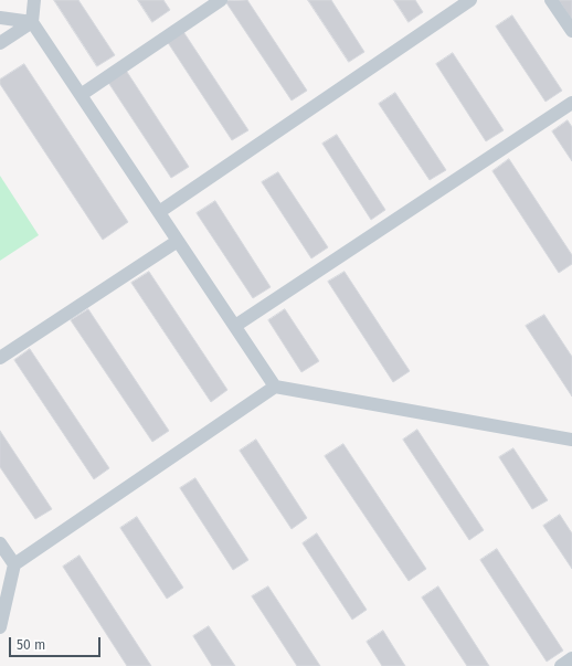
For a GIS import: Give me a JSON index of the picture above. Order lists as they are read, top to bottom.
{
  "scale_bar": "50 m"
}
